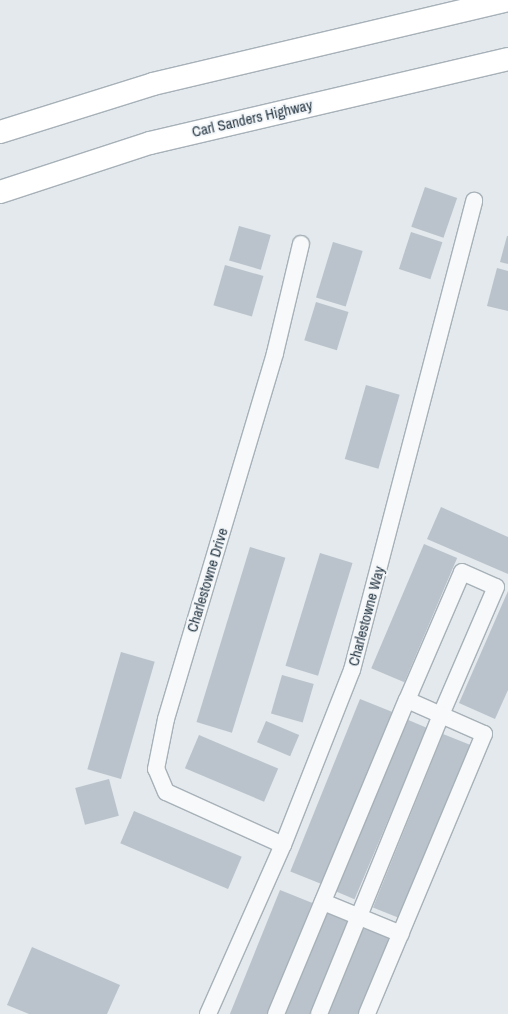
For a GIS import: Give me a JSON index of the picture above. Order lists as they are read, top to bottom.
{
  "streets": {
    "highway": ["Carl Sanders Highway"],
    "street": ["Charlestowne Drive", "Charlestowne Way"]
  },
  "crossings": [
    ["Charlestowne Drive", "Charlestowne Way"]
  ]
}
